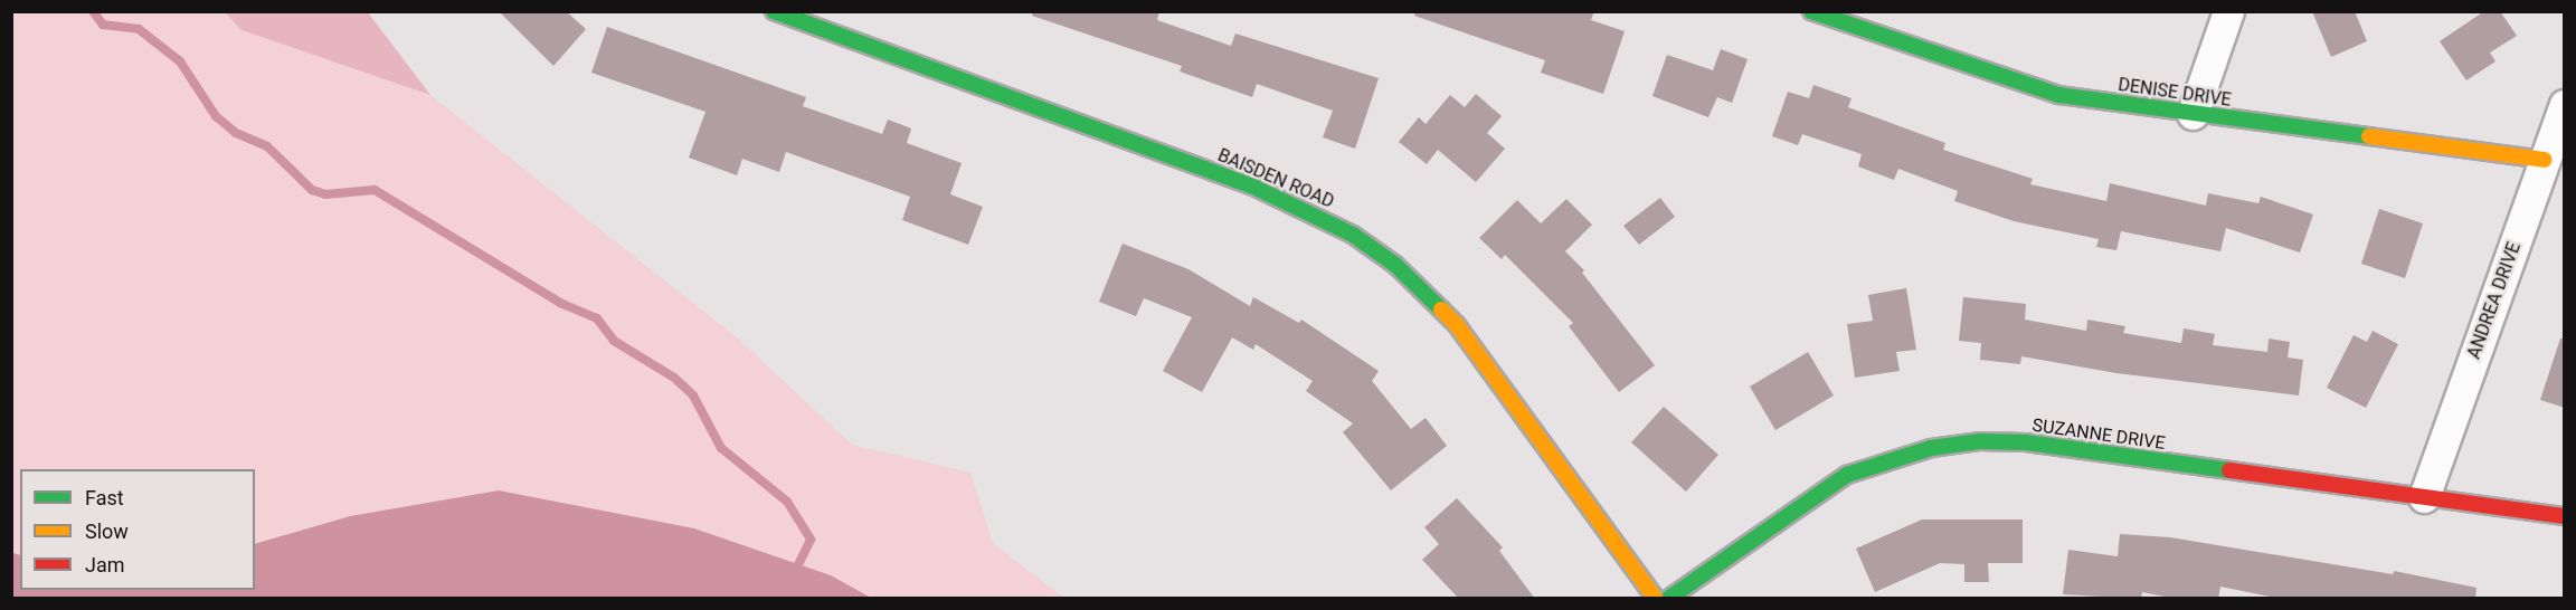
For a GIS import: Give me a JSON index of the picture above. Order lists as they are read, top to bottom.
{
  "streets": {
    "street": [
      "DENISE DRIVE",
      "BAISDEN ROAD",
      "ANDREA DRIVE",
      "SUZANNE DRIVE"
    ]
  },
  "crossings": [
    ["DENISE DRIVE", "ANDREA DRIVE"],
    ["ANDREA DRIVE", "SUZANNE DRIVE"]
  ],
  "legend": ["Fast", "Slow", "Jam"]
}
